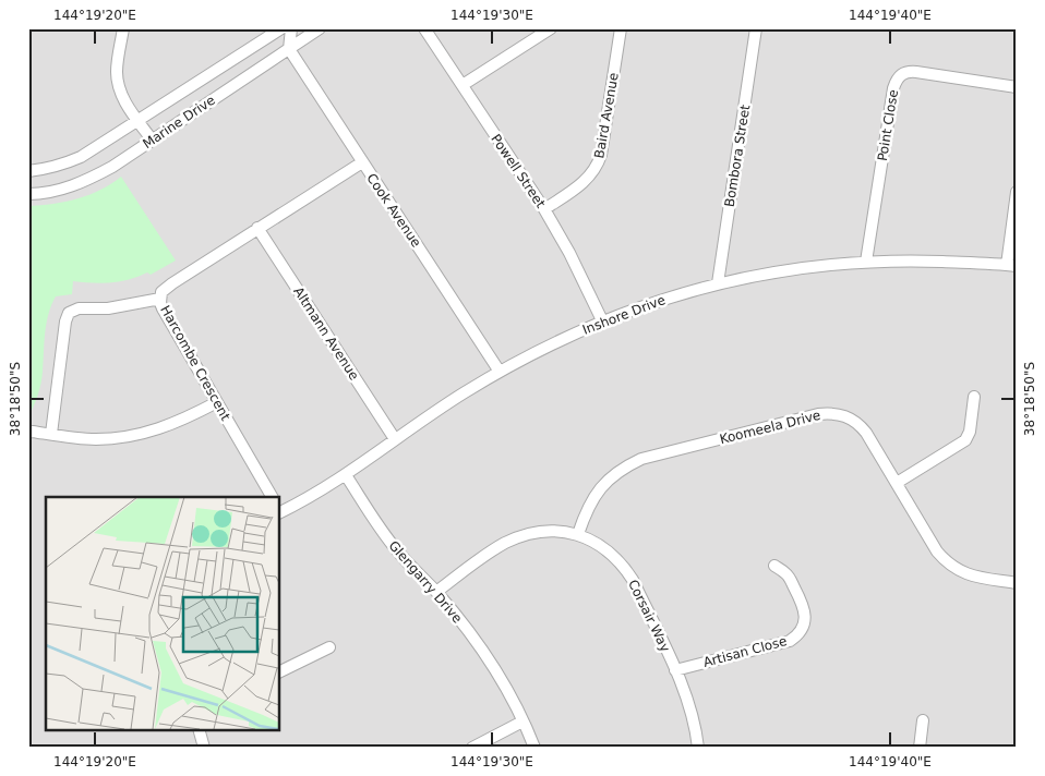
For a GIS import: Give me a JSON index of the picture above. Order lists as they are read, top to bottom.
{
  "streets": {
    "street": [
      "Baird Avenue",
      "Marine Drive",
      "Point Close",
      "Bombora Street",
      "Powell Street",
      "Cook Avenue",
      "Inshore Drive",
      "Altmann Avenue",
      "Harcombe Crescent",
      "Koomeela Drive",
      "Glengarry Drive",
      "Corsair Way",
      "Artisan Close"
    ]
  },
  "crossings": [
    ["Baird Avenue", "Powell Street"],
    ["Marine Drive", "Cook Avenue"],
    ["Point Close", "Inshore Drive"],
    ["Bombora Street", "Inshore Drive"],
    ["Powell Street", "Inshore Drive"],
    ["Cook Avenue", "Inshore Drive"],
    ["Cook Avenue", "Harcombe Crescent"],
    ["Inshore Drive", "Altmann Avenue"],
    ["Inshore Drive", "Glengarry Drive"],
    ["Altmann Avenue", "Harcombe Crescent"],
    ["Koomeela Drive", "Corsair Way"],
    ["Glengarry Drive", "Corsair Way"],
    ["Corsair Way", "Artisan Close"]
  ],
  "coordinates": [
    "144°19'20\"E",
    "144°19'30\"E",
    "144°19'40\"E",
    "38°18'50\"S"
  ]
}
